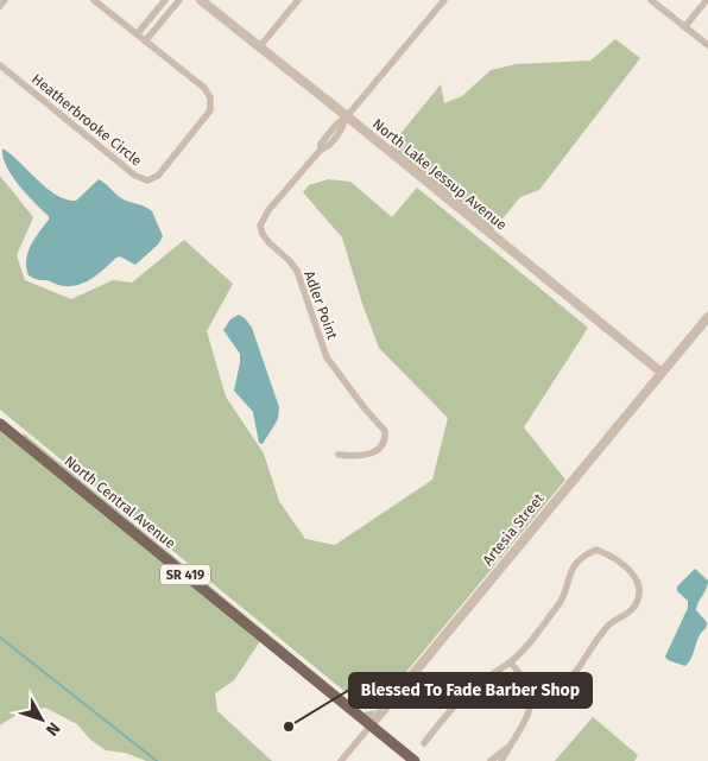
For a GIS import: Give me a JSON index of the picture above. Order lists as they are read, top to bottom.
{
  "streets": {
    "main road": ["North Central Avenue", "SR 419"],
    "street": [
      "Heatherbrooke Circle",
      "North Lake Jessup Avenue",
      "Adler Point",
      "Artesia Street"
    ]
  },
  "crossings": [
    ["North Lake Jessup Avenue", "Adler Point"],
    ["North Lake Jessup Avenue", "Artesia Street"],
    ["North Central Avenue", "Artesia Street"]
  ],
  "places": ["Blessed To Fade Barber Shop"],
  "north": "bottom right"
}
